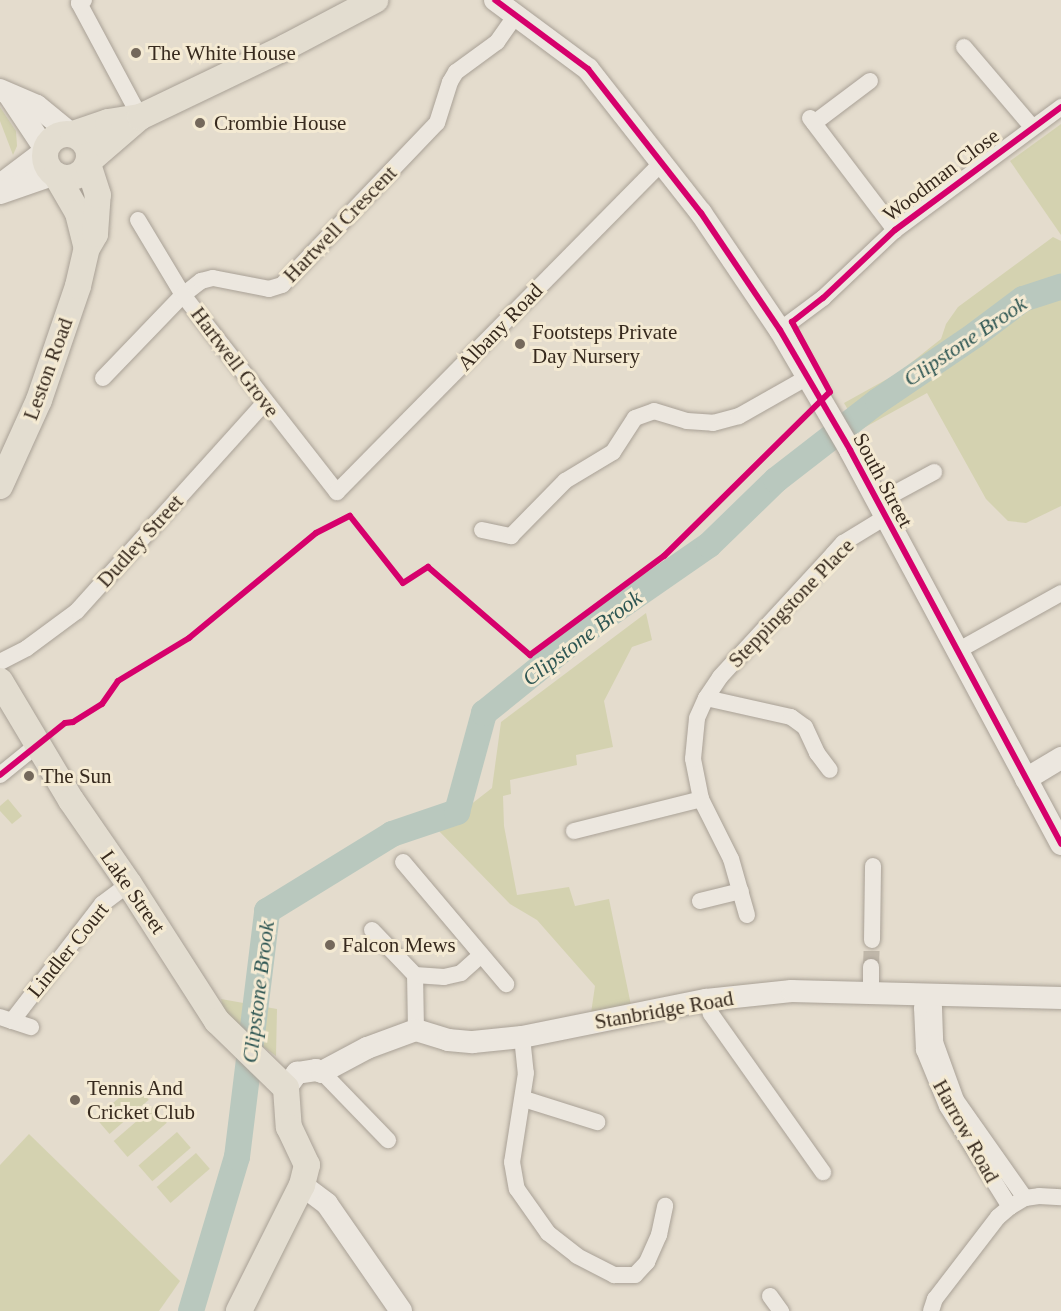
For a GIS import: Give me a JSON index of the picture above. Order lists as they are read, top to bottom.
{
  "streets": {
    "main road": ["Leston Road", "Lake Street"],
    "street": [
      "Woodman Close",
      "Hartwell Crescent",
      "Albany Road",
      "Hartwell Grove",
      "South Street",
      "Dudley Street",
      "Steppingstone Place",
      "Lindler Court",
      "Stanbridge Road",
      "Harrow Road"
    ]
  },
  "crossings": [
    ["Woodman Close", "South Street"],
    ["Hartwell Crescent", "Hartwell Grove"],
    ["Hartwell Crescent", "South Street"],
    ["Albany Road", "Hartwell Grove"],
    ["Albany Road", "South Street"],
    ["Hartwell Grove", "Dudley Street"],
    ["South Street", "Steppingstone Place"],
    ["Lake Street", "Lindler Court"],
    ["Stanbridge Road", "Harrow Road"]
  ],
  "water": ["Clipstone Brook"],
  "places": [
    "The White House",
    "Crombie House",
    "Footsteps Private Day Nursery",
    "The Sun",
    "Falcon Mews",
    "Tennis And Cricket Club"
  ]
}
